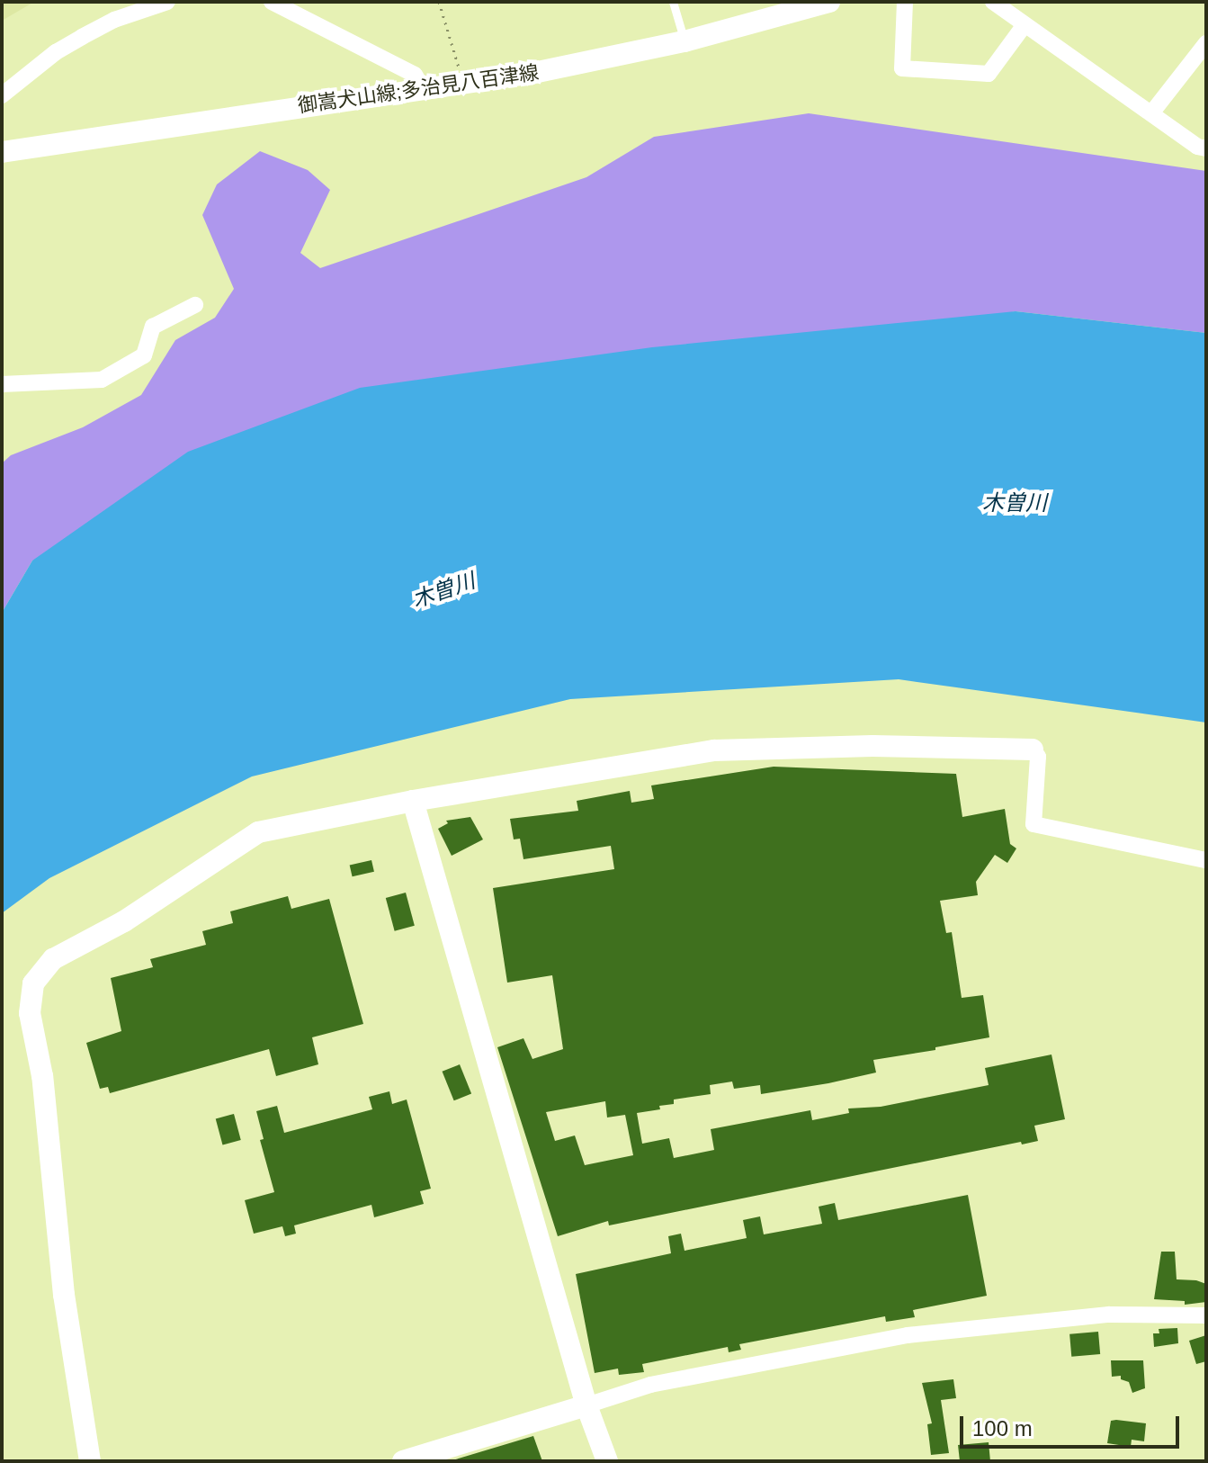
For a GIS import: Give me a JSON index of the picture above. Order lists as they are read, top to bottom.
{
  "streets": {
    "street": ["御嵩犬山線;多治見八百津線"]
  },
  "water": ["木曽川"],
  "scale_bar": "100 m"
}
